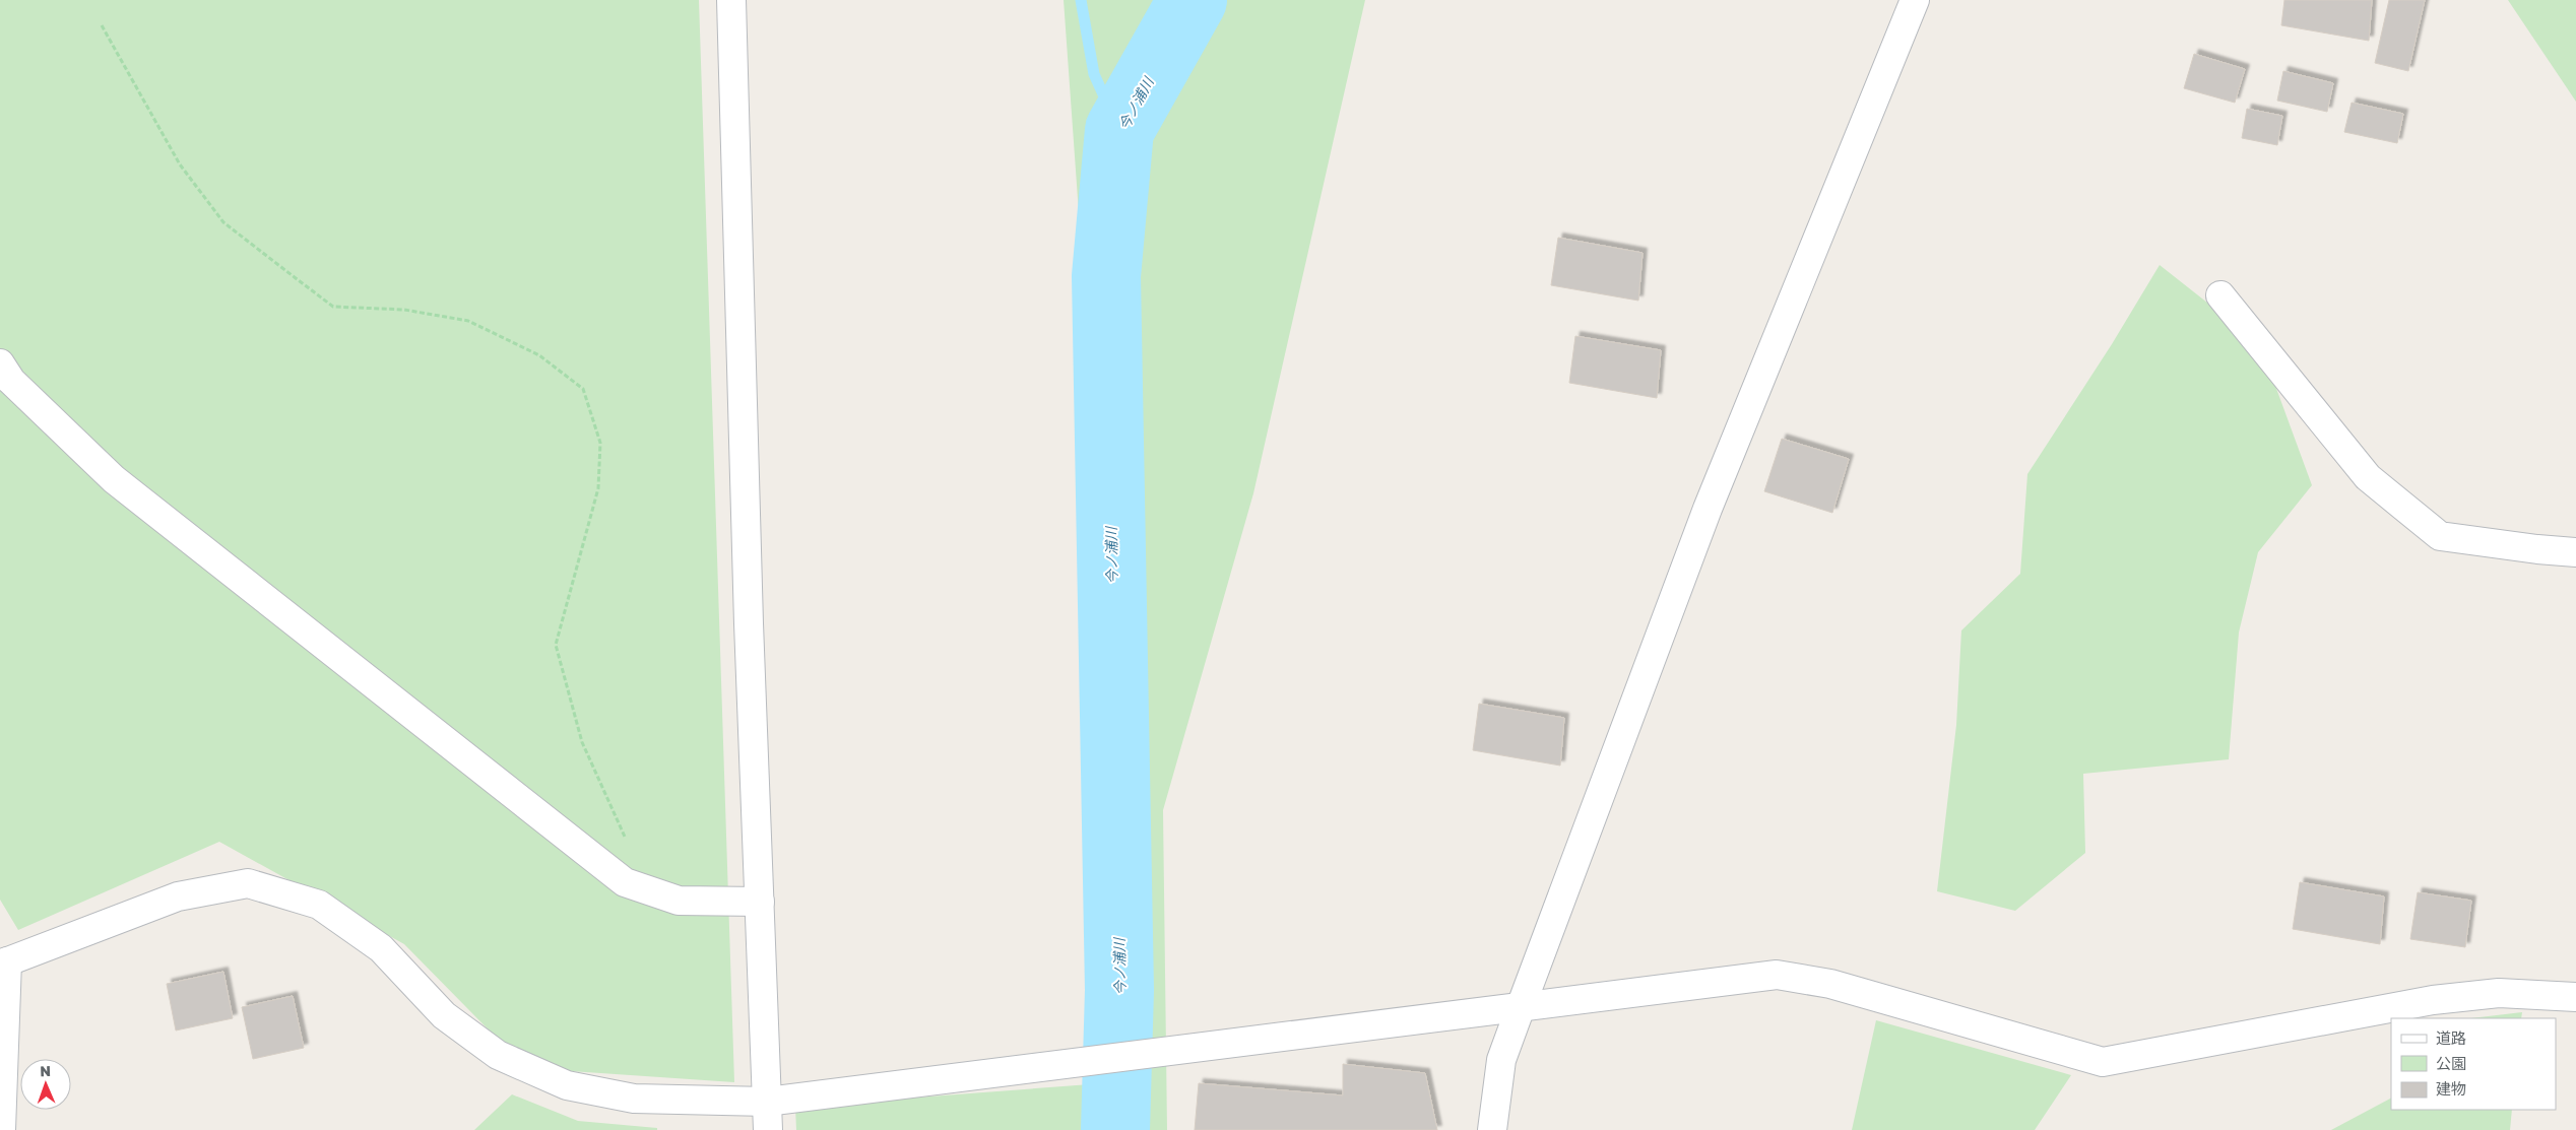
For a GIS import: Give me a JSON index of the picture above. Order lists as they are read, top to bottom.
{
  "water": ["今ノ浦川"],
  "legend": ["道路", "公園", "建物"],
  "north": "top"
}
